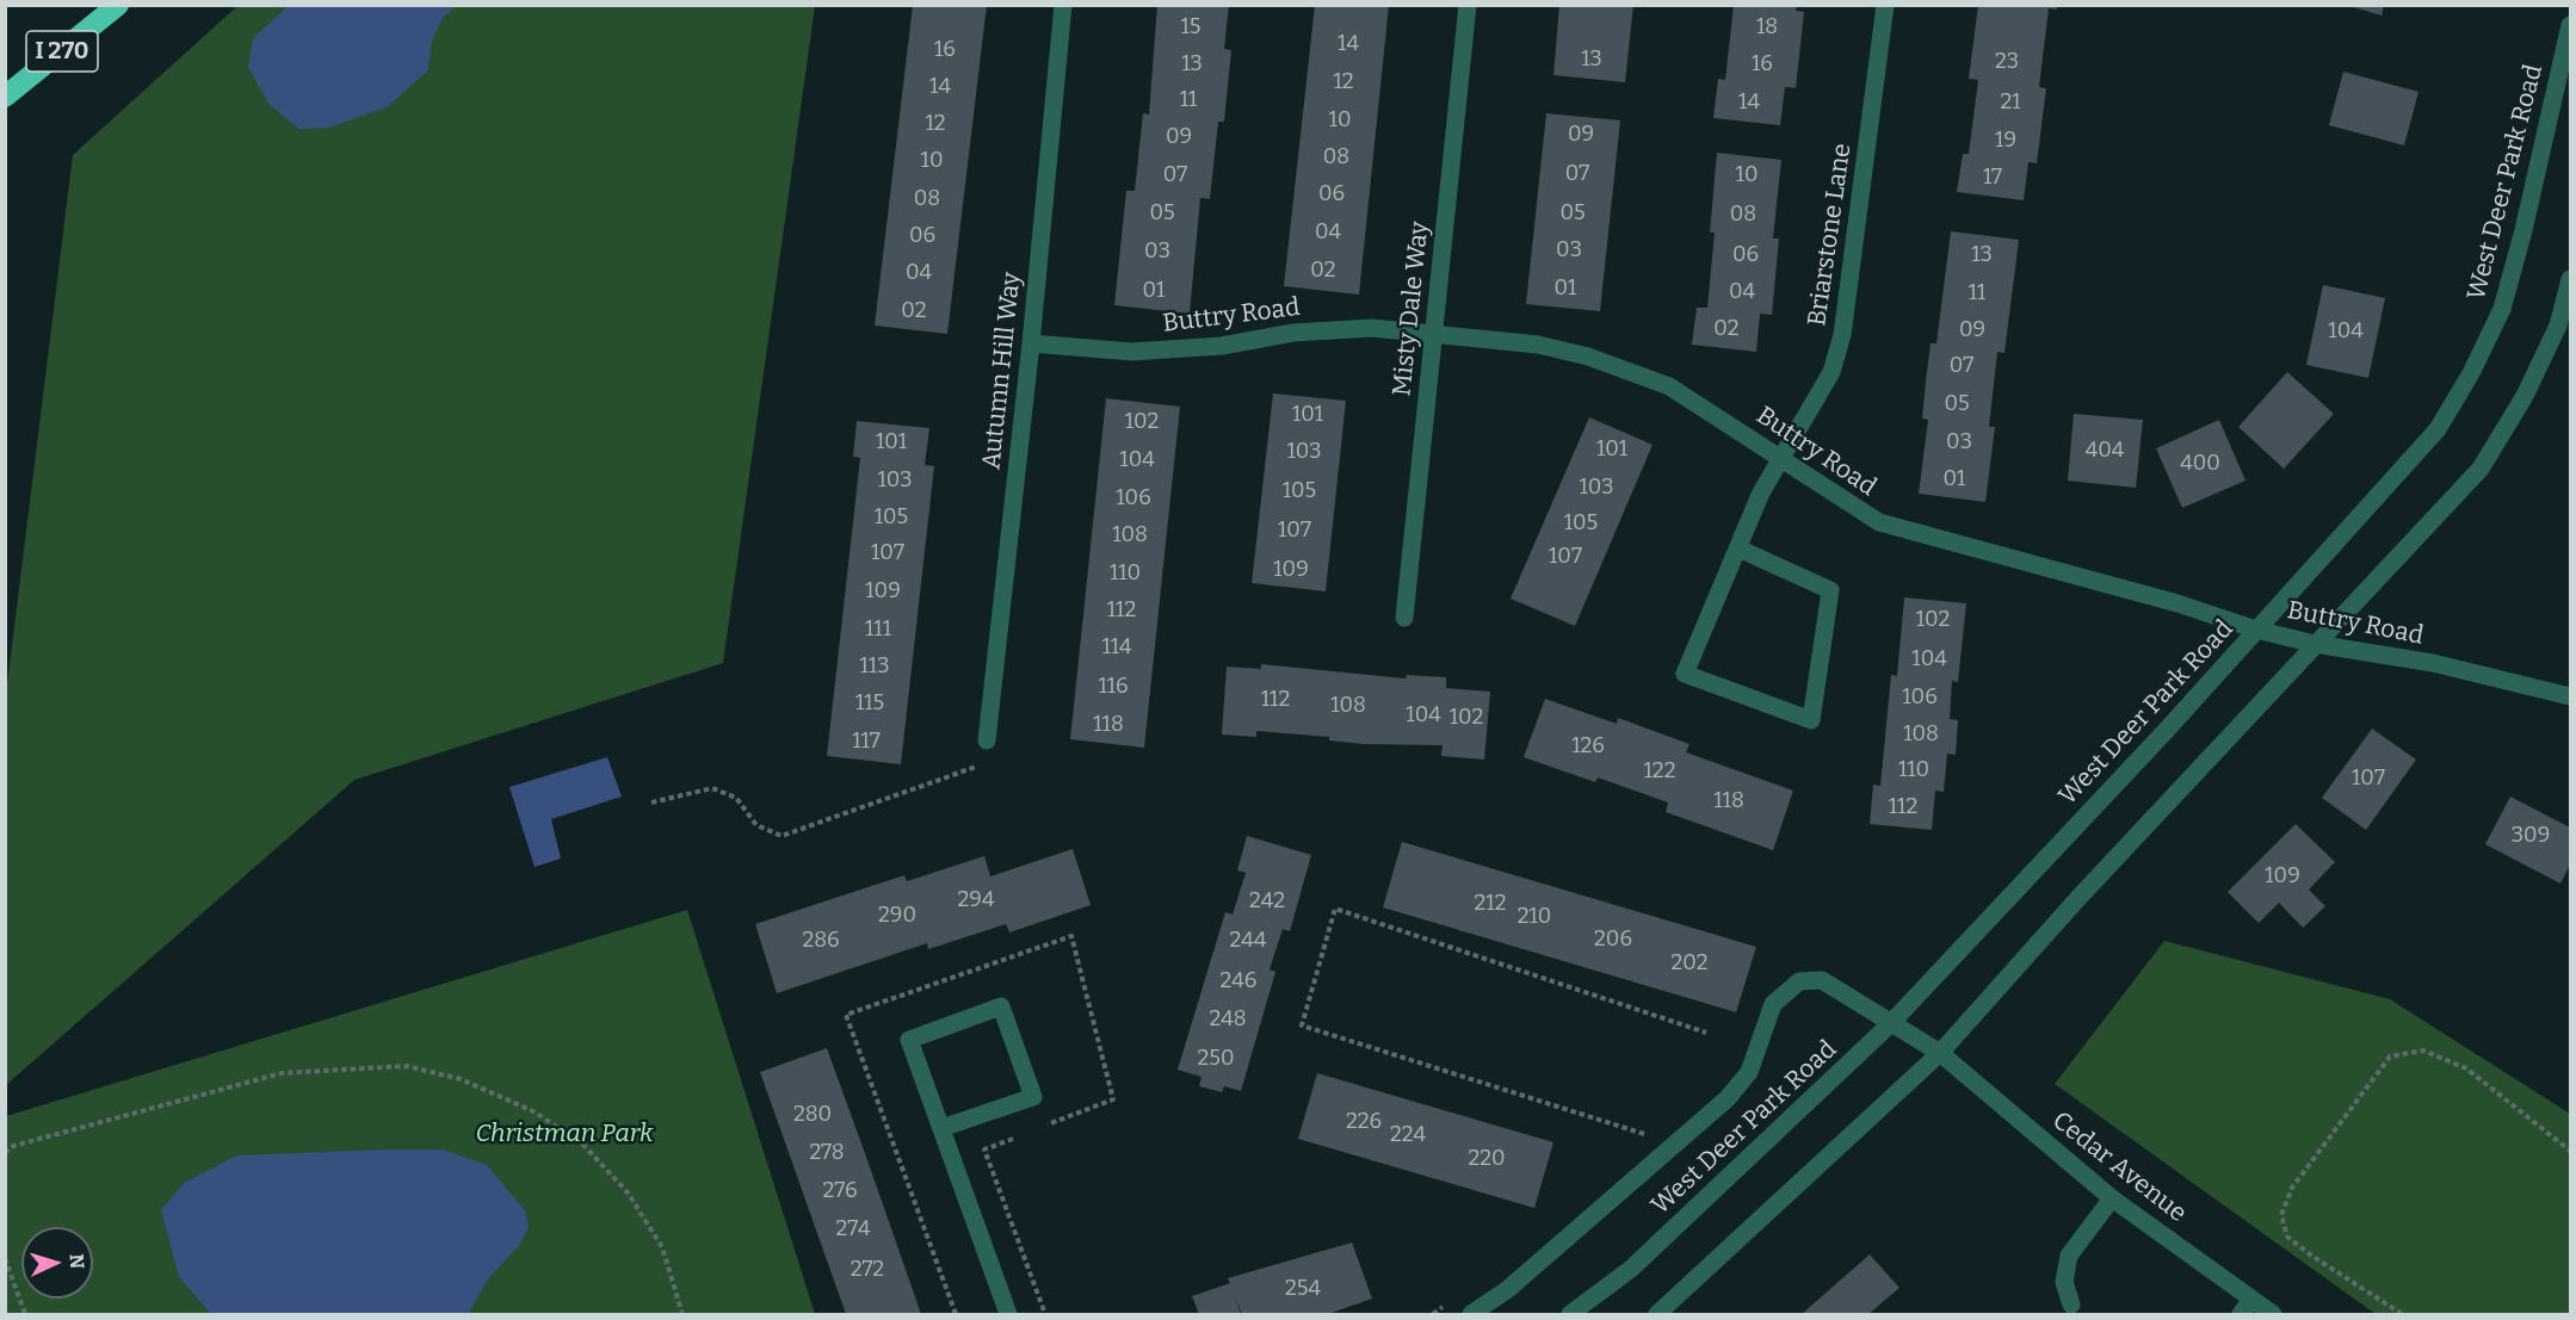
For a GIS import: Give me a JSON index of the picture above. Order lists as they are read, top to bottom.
{
  "streets": {
    "highway": ["I 270"],
    "street": [
      "West Deer Park Road",
      "Briarstone Lane",
      "Misty Dale Way",
      "Buttry Road",
      "Autumn Hill Way",
      "Cedar Avenue"
    ]
  },
  "crossings": [
    ["West Deer Park Road", "Buttry Road"],
    ["West Deer Park Road", "Cedar Avenue"],
    ["Briarstone Lane", "Buttry Road"],
    ["Misty Dale Way", "Buttry Road"],
    ["Buttry Road", "Autumn Hill Way"]
  ],
  "parks": ["Christman Park"],
  "house_numbers": [
    "15",
    "18",
    "14",
    "16",
    "13",
    "23",
    "13",
    "16",
    "12",
    "14",
    "11",
    "14",
    "21",
    "10",
    "12",
    "09",
    "09",
    "19",
    "08",
    "10",
    "07",
    "07",
    "10",
    "17",
    "06",
    "08",
    "05",
    "05",
    "08",
    "04",
    "06",
    "03",
    "03",
    "06",
    "13",
    "02",
    "04",
    "01",
    "01",
    "04",
    "11",
    "02",
    "02",
    "09",
    "104",
    "07",
    "05",
    "101",
    "102",
    "101",
    "03",
    "101",
    "404",
    "103",
    "104",
    "400",
    "01",
    "103",
    "103",
    "105",
    "106",
    "105",
    "105",
    "107",
    "108",
    "107",
    "107",
    "109",
    "110",
    "109",
    "112",
    "102",
    "111",
    "114",
    "104",
    "113",
    "116",
    "106",
    "112",
    "115",
    "108",
    "104",
    "102",
    "118",
    "108",
    "117",
    "126",
    "110",
    "122",
    "107",
    "118",
    "112",
    "309",
    "109",
    "294",
    "242",
    "212",
    "290",
    "210",
    "206",
    "286",
    "244",
    "202",
    "246",
    "248",
    "250",
    "280",
    "226",
    "224",
    "278",
    "220",
    "276",
    "274",
    "272",
    "254"
  ],
  "north": "right"
}
